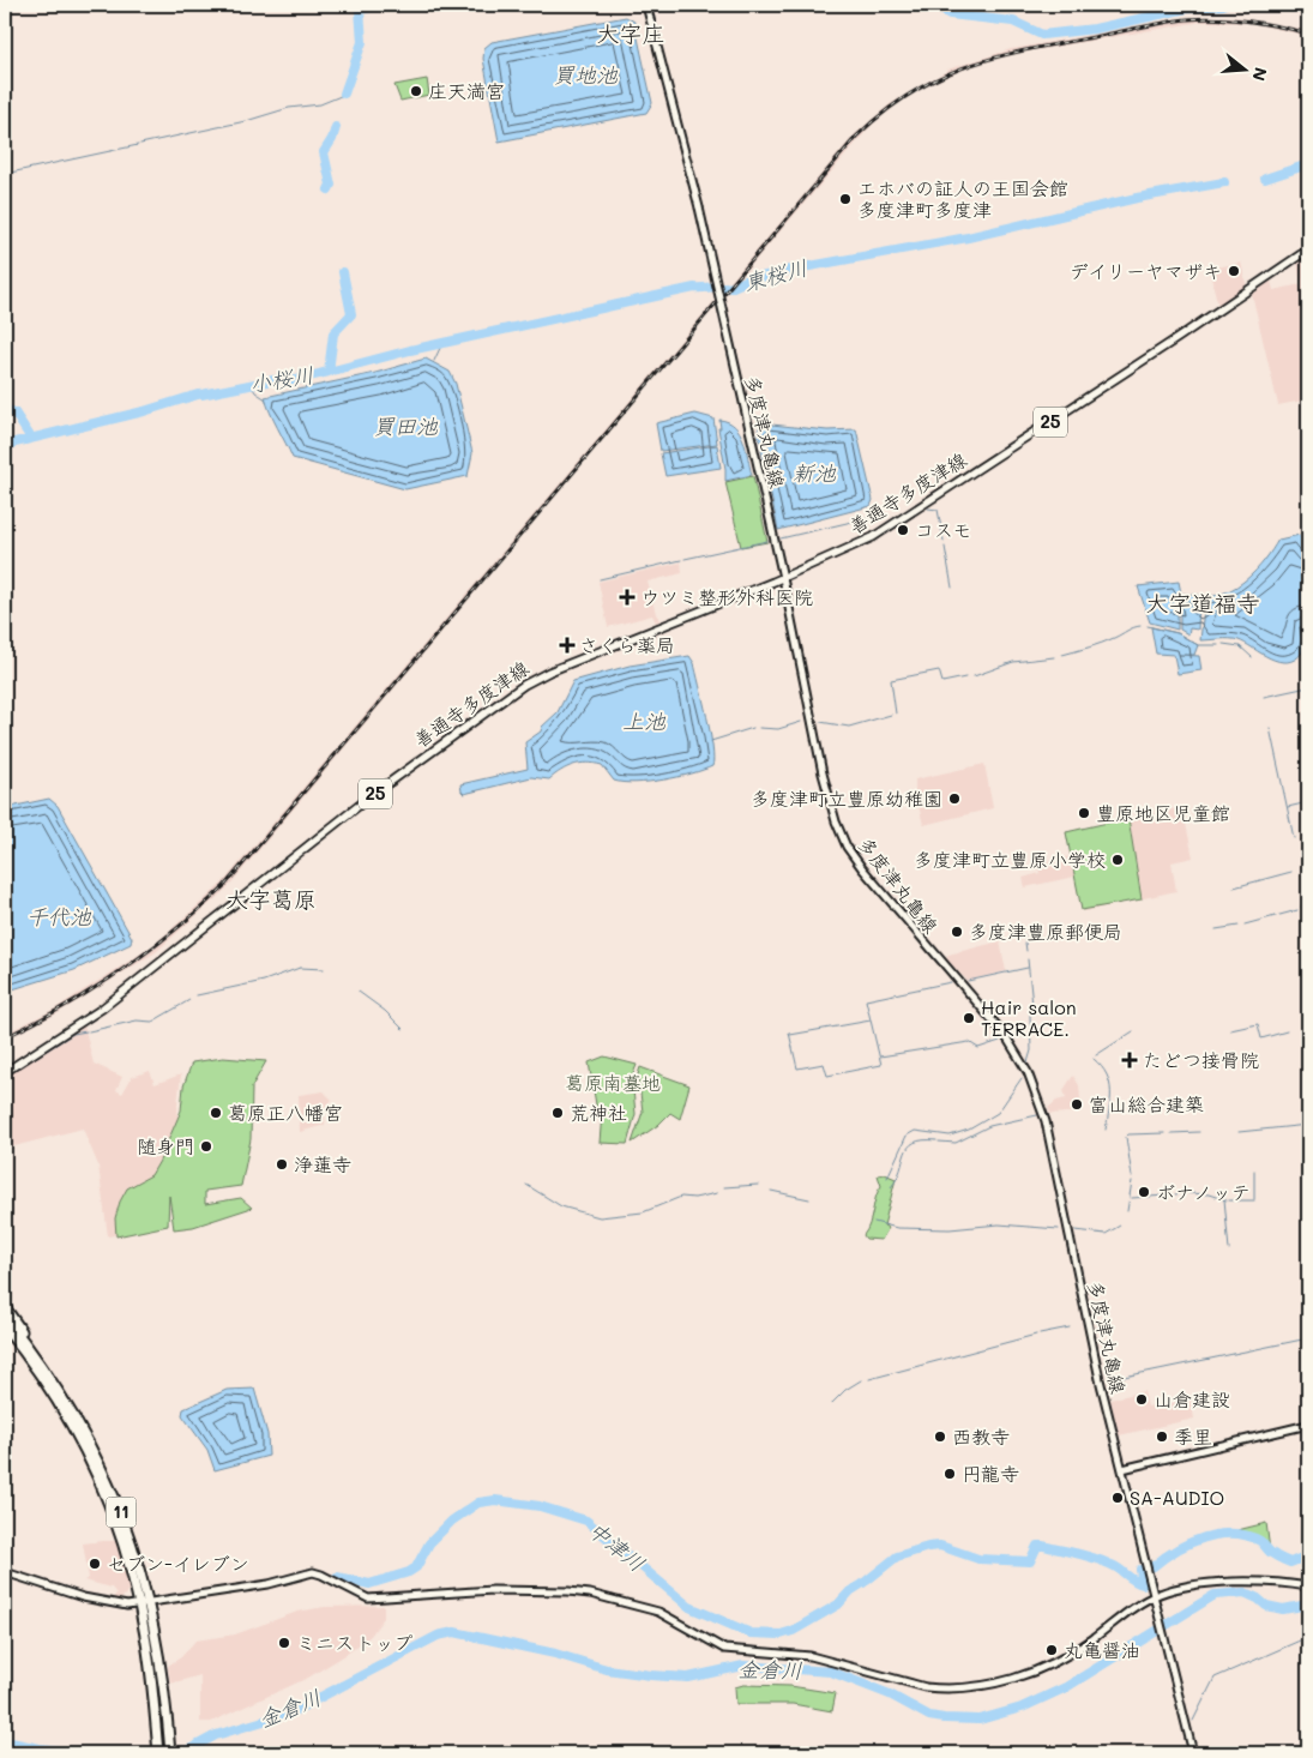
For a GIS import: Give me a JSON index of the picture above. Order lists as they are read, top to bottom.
{
  "streets": {
    "highway": ["11"],
    "main road": ["25", "多度津丸亀線", "善通寺多度津線"]
  },
  "crossings": [
    ["多度津丸亀線", "善通寺多度津線"]
  ],
  "districts": ["大字庄", "大字道福寺", "大字葛原"],
  "water": [
    "買地池",
    "東桜川",
    "小桜川",
    "買田池",
    "新池",
    "上池",
    "千代池",
    "中津川",
    "金倉川"
  ],
  "parks": ["葛原南墓地"],
  "places": {
    "other": [
      "庄天満宮",
      "エホバの証人の王国会館 多度津町多度津",
      "デイリーヤマザキ",
      "コスモ",
      "多度津町立豊原幼稚園",
      "豊原地区児童館",
      "多度津町立豊原小学校",
      "多度津豊原郵便局",
      "Hair salon TERRACE.",
      "富山総合建築",
      "葛原正八幡宮",
      "荒神社",
      "随身門",
      "浄蓮寺",
      "ボナノッテ",
      "山倉建設",
      "西教寺",
      "季里",
      "円龍寺",
      "SA-AUDIO",
      "セブン-イレブン",
      "ミニストップ",
      "丸亀醤油"
    ],
    "health": ["ウツミ整形外科医院", "さくら薬局", "たどつ接骨院"]
  },
  "north": "right"
}
